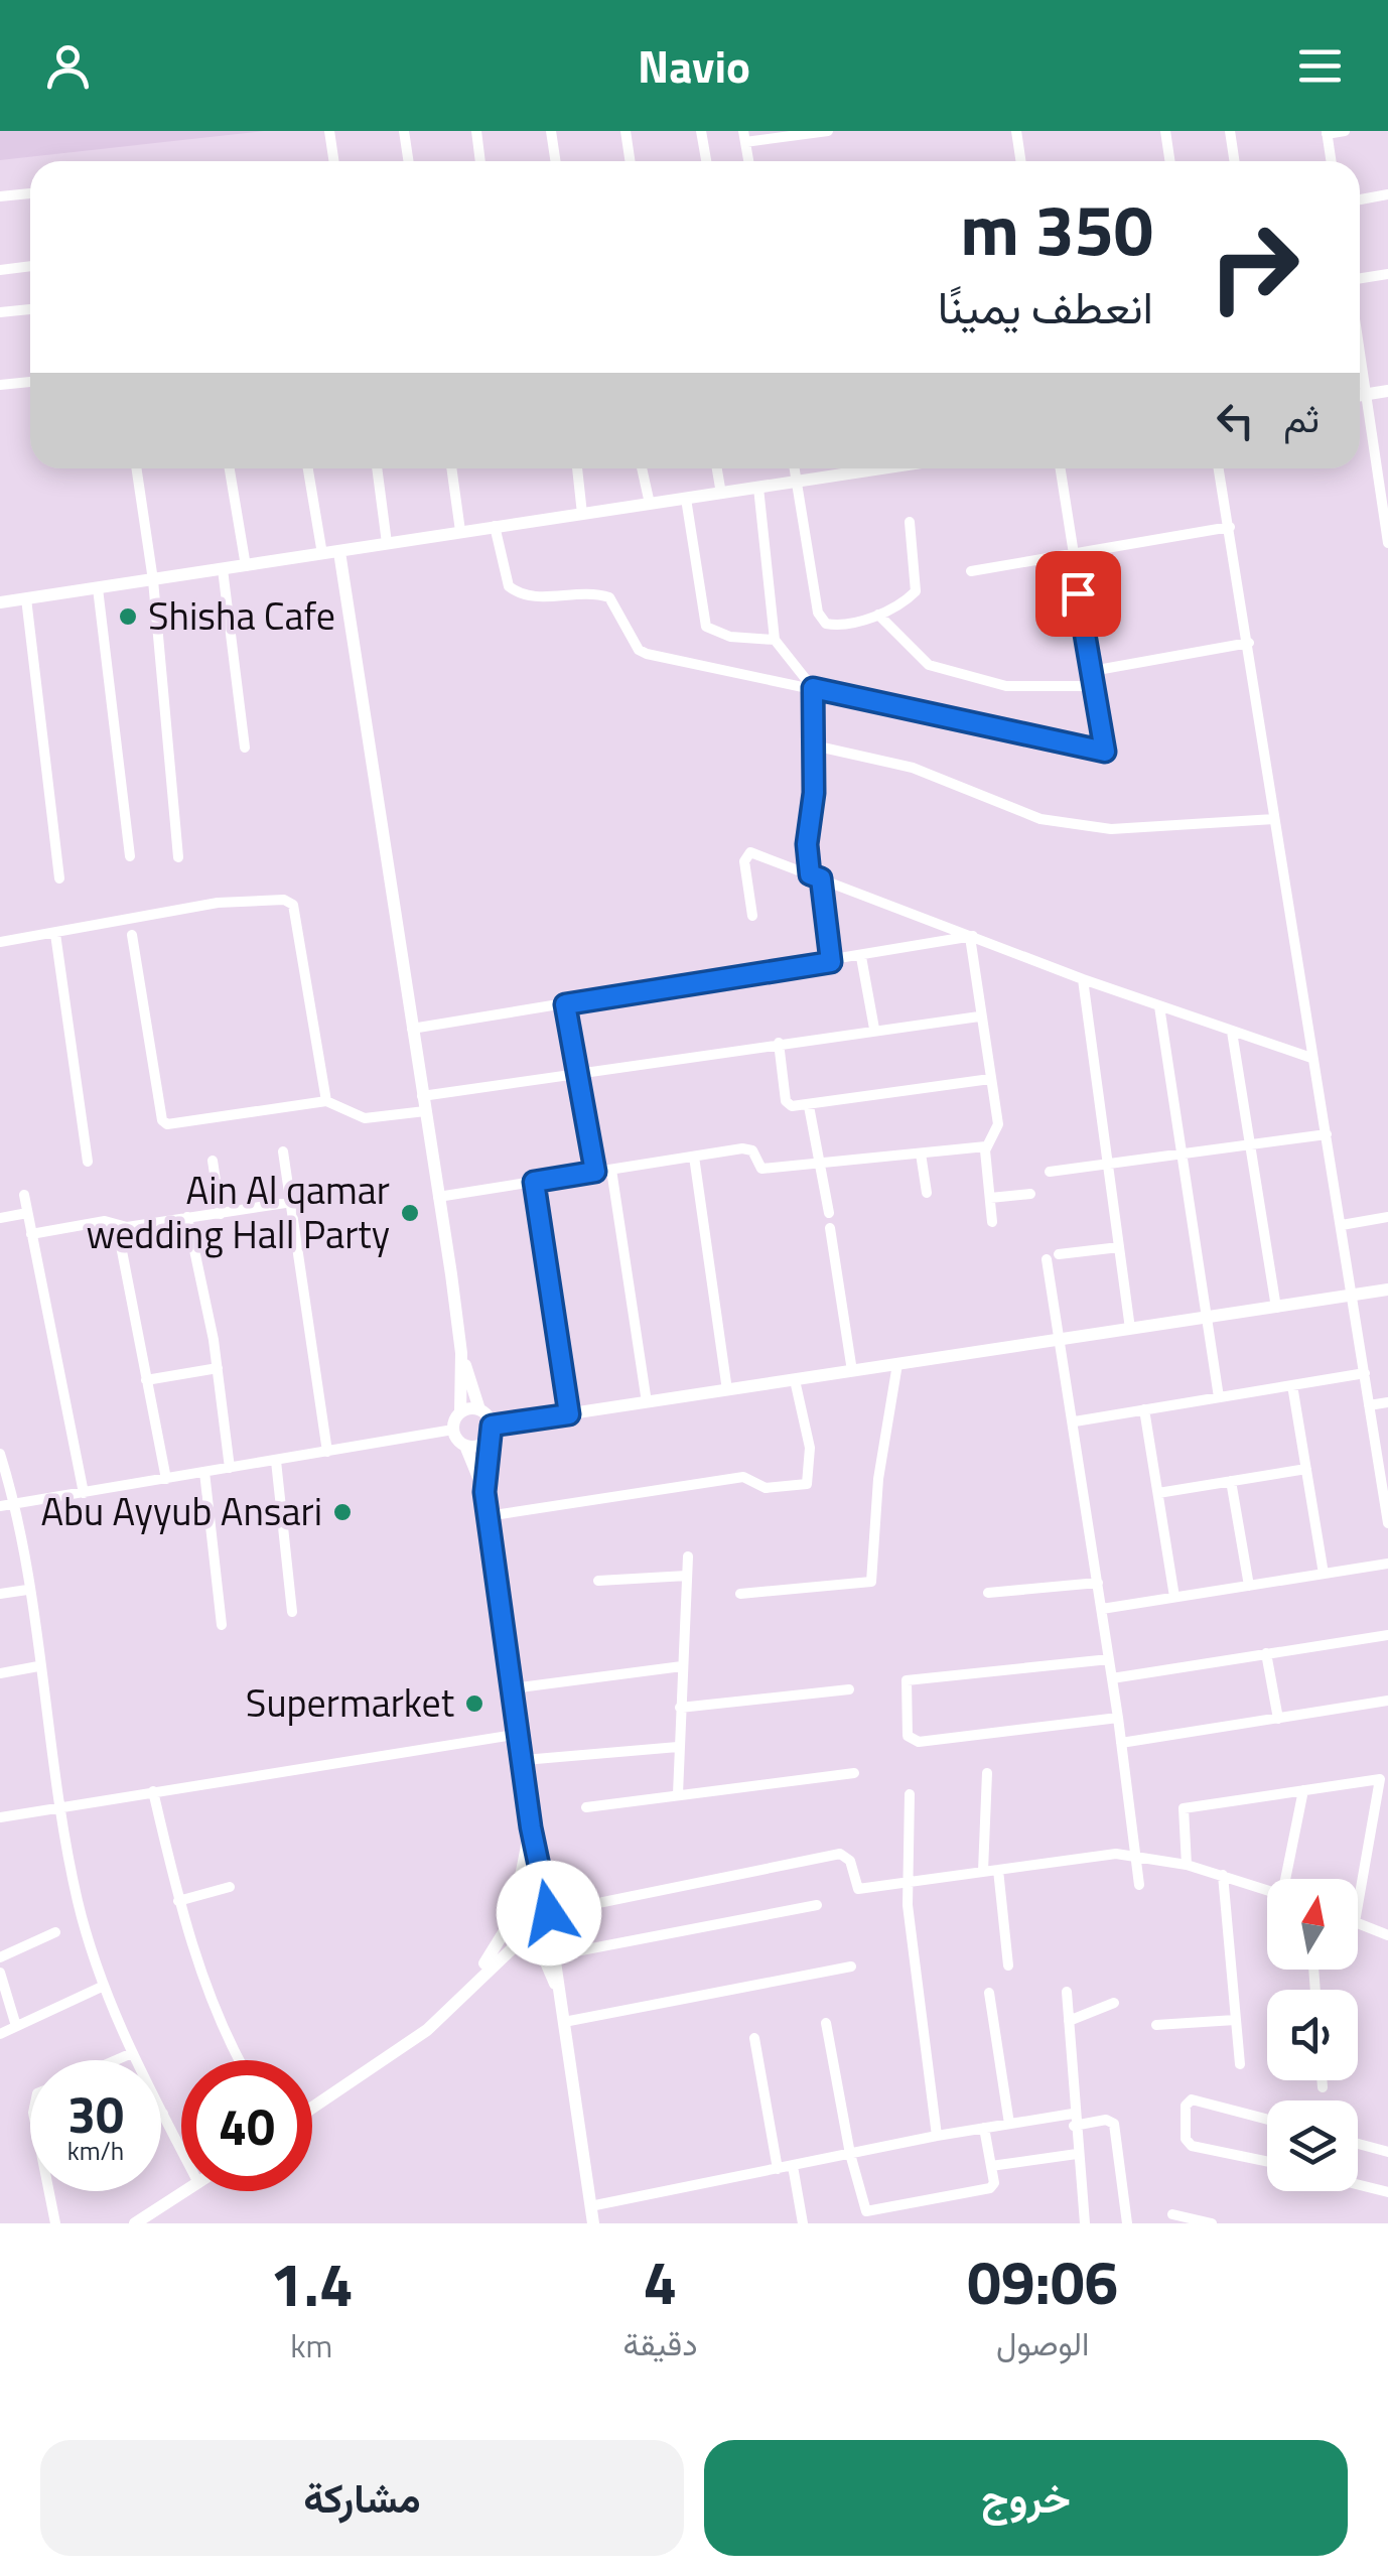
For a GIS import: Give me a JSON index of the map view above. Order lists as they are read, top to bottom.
{
  "places": [
    "Shisha Cafe",
    "Ain Al qamar wedding Hall Party",
    "Abu Ayyub Ansari",
    "Supermarket"
  ],
  "north": "top",
  "page": {
    "header": "Navio",
    "turn": ["350 m", "انعطف يمينًا"],
    "then": "ثم",
    "speed": "30 km/h",
    "limit": "40",
    "eta": [
      "09:06",
      "الوصول",
      "4",
      "دقيقة",
      "1.4",
      "km"
    ],
    "buttons": ["خروج", "مشاركة"]
  }
}
